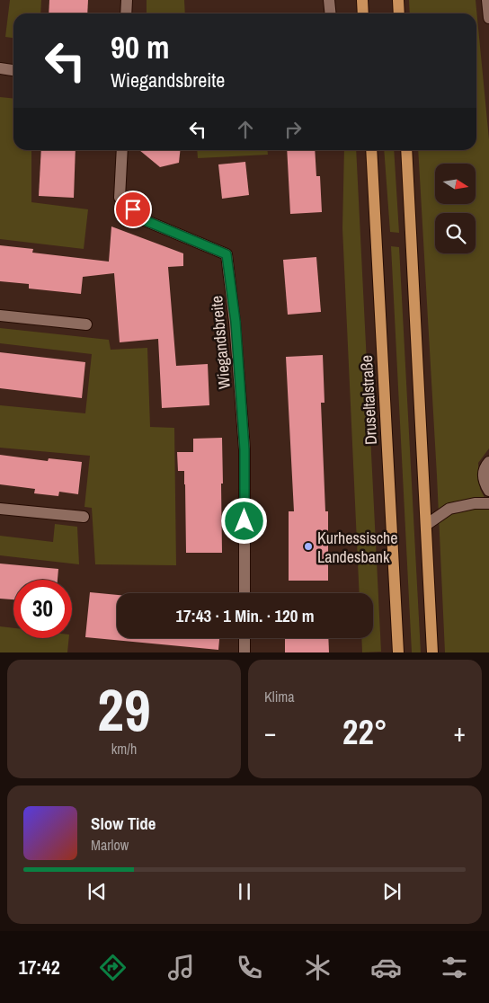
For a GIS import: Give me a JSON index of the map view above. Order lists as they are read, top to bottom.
{
  "streets": {
    "main road": ["Druseltalstraße"],
    "street": ["Wiegandsbreite"]
  },
  "places": ["Kurhessische Landesbank"],
  "north": "right",
  "page": {
    "turn": ["90 m", "Wiegandsbreite"],
    "limit": "30",
    "trip": "17:43 · 1 Min. · 120 m",
    "tile": [
      ["29", "km/h"],
      "Klima"
    ],
    "heat": ["−", "22°", "+"],
    "song": ["Slow Tide", "Marlow"],
    "tabs": "17:42"
  }
}
